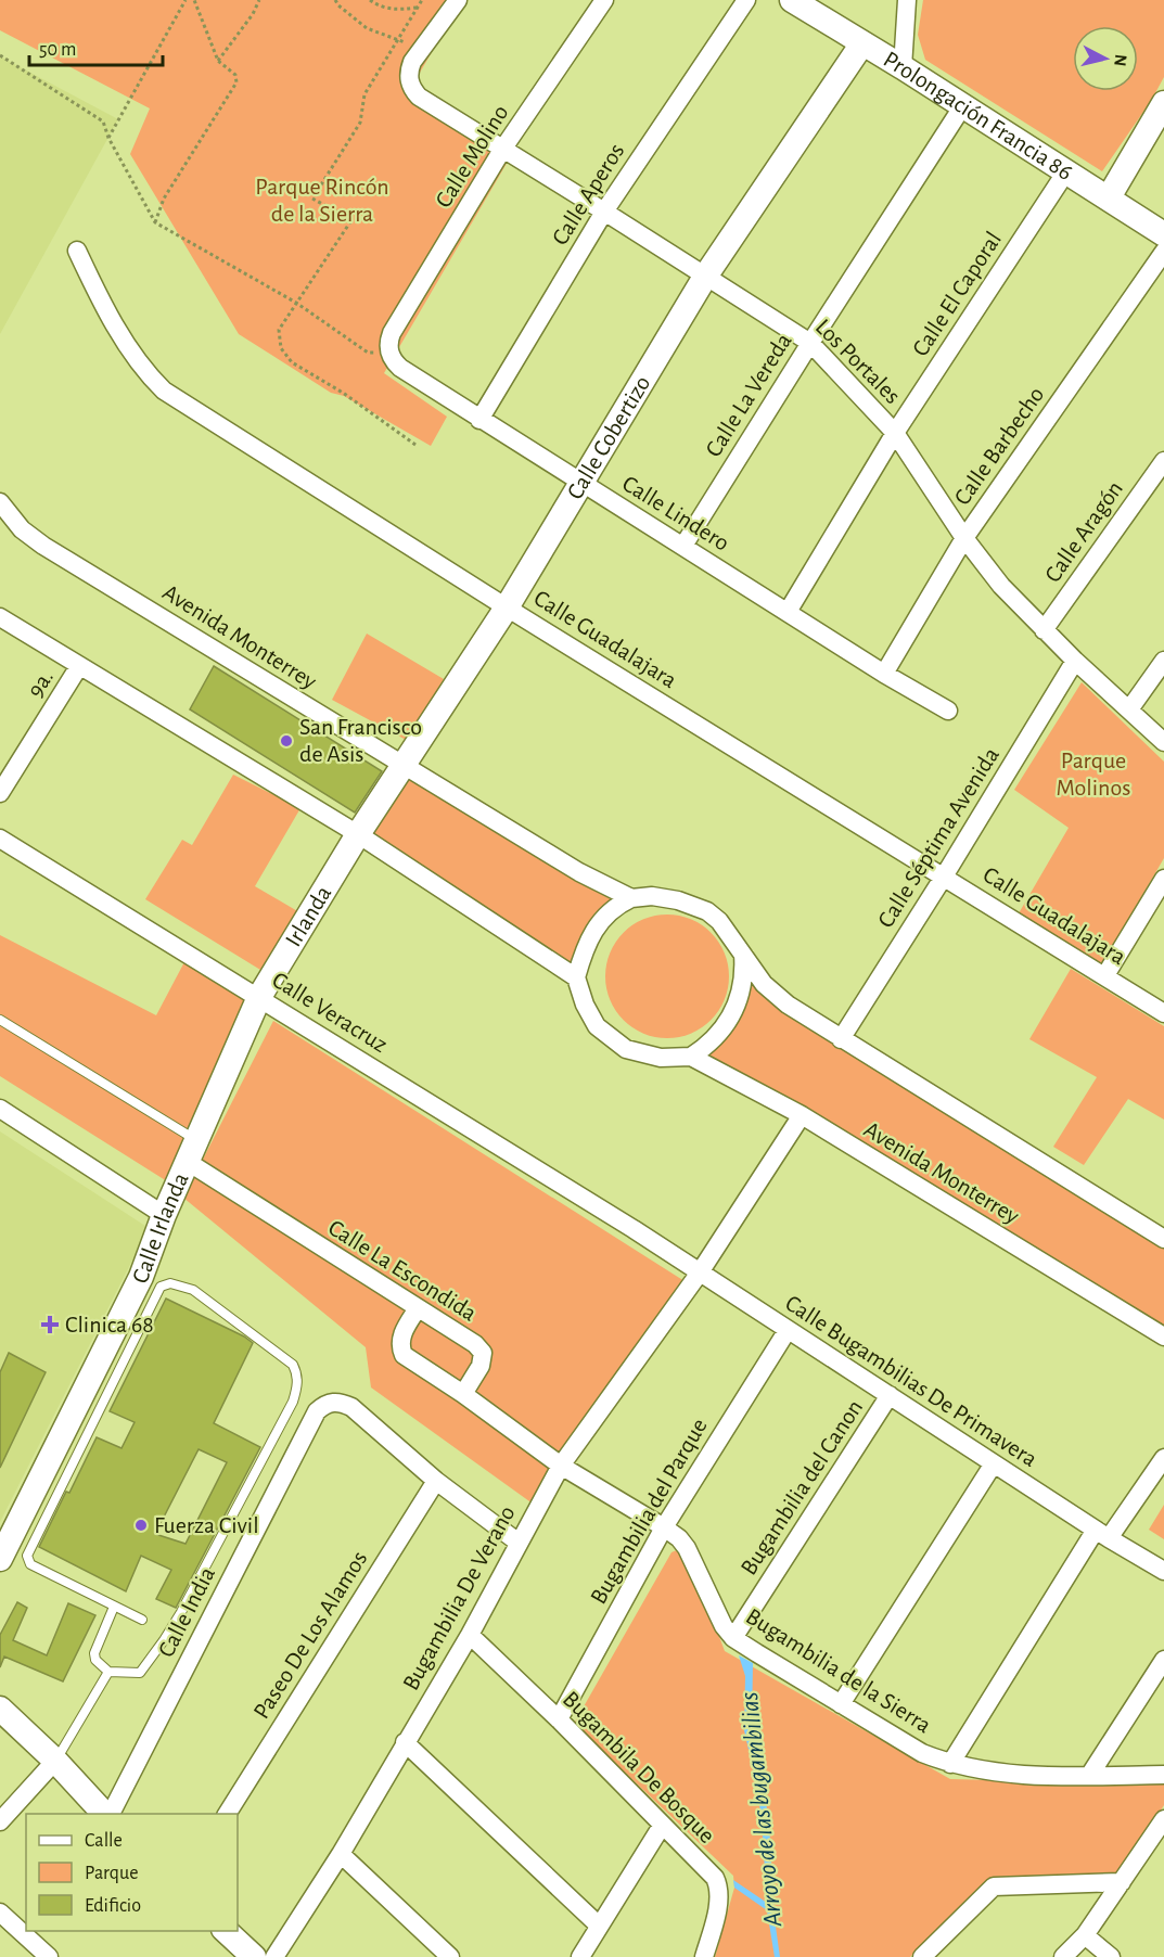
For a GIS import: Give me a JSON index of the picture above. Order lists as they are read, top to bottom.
{
  "streets": {
    "street": [
      "Prolongación Francia 86",
      "Calle Molino",
      "Calle Aperos",
      "Calle El Caporal",
      "Los Portales",
      "Calle La Vereda",
      "Calle Cobertizo",
      "Calle Barbecho",
      "Calle Lindero",
      "Calle Aragón",
      "Avenida Monterrey",
      "Calle Guadalajara",
      "9a.",
      "Calle Séptima Avenida",
      "Irlanda",
      "Calle Veracruz",
      "Calle Irlanda",
      "Calle La Escondida",
      "Calle Bugambilias De Primavera",
      "Bugambilia del Canon",
      "Bugambilia del Parque",
      "Bugambilia De Verano",
      "Calle India",
      "Paseo De Los Alamos",
      "Bugambilia de la Sierra",
      "Bugambila De Bosque"
    ]
  },
  "crossings": [
    ["Prolongación Francia 86", "Calle El Caporal"],
    ["Prolongación Francia 86", "Calle La Vereda"],
    ["Prolongación Francia 86", "Calle Cobertizo"],
    ["Calle Molino", "Los Portales"],
    ["Calle Molino", "Calle Lindero"],
    ["Calle Aperos", "Los Portales"],
    ["Calle Aperos", "Calle Lindero"],
    ["Calle El Caporal", "Los Portales"],
    ["Calle El Caporal", "Calle Lindero"],
    ["Los Portales", "Calle La Vereda"],
    ["Los Portales", "Calle Cobertizo"],
    ["Los Portales", "Calle Barbecho"],
    ["Los Portales", "Calle Aragón"],
    ["Los Portales", "Calle Séptima Avenida"],
    ["Calle La Vereda", "Calle Lindero"],
    ["Calle Cobertizo", "Calle Lindero"],
    ["Calle Cobertizo", "Avenida Monterrey"],
    ["Calle Cobertizo", "Calle Guadalajara"],
    ["Calle Cobertizo", "Irlanda"],
    ["Calle Barbecho", "Calle Lindero"],
    ["Avenida Monterrey", "Calle Séptima Avenida"],
    ["Calle Guadalajara", "Calle Séptima Avenida"],
    ["Irlanda", "Calle Veracruz"],
    ["Irlanda", "Calle Irlanda"],
    ["Calle Veracruz", "Calle Irlanda"],
    ["Calle Veracruz", "Calle Bugambilias De Primavera"],
    ["Calle Irlanda", "Calle La Escondida"],
    ["Calle Bugambilias De Primavera", "Bugambilia del Canon"],
    ["Calle Bugambilias De Primavera", "Bugambilia del Parque"],
    ["Calle Bugambilias De Primavera", "Bugambilia De Verano"],
    ["Bugambilia del Canon", "Bugambilia de la Sierra"],
    ["Bugambilia del Parque", "Bugambilia de la Sierra"],
    ["Bugambilia del Parque", "Bugambila De Bosque"],
    ["Bugambilia De Verano", "Bugambilia de la Sierra"],
    ["Bugambilia De Verano", "Bugambila De Bosque"],
    ["Calle India", "Paseo De Los Alamos"]
  ],
  "water": ["Arroyo de las bugambilias"],
  "parks": ["Parque Rincón de la Sierra", "Parque Molinos"],
  "places": {
    "other": ["San Francisco de Asis", "Fuerza Civil"],
    "health": ["Clinica 68"]
  },
  "legend": ["Calle", "Parque", "Edificio"],
  "scale_bar": "50 m",
  "north": "right"
}
